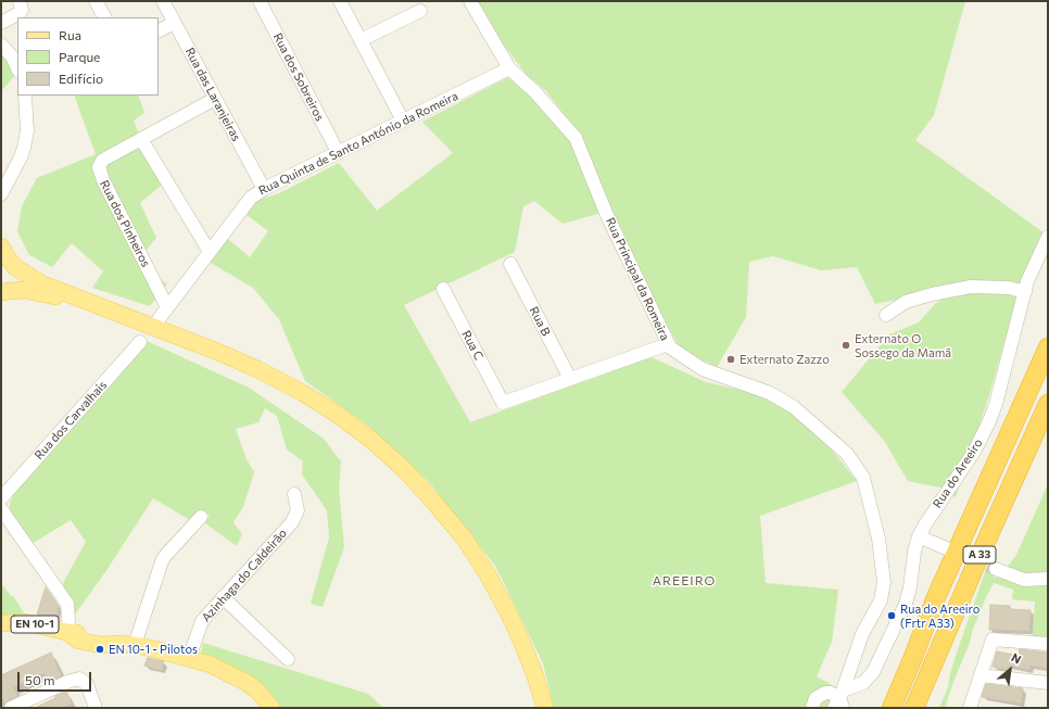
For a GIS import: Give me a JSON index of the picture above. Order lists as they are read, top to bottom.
{
  "streets": {
    "highway": ["A 33"],
    "main road": ["EN 10-1"],
    "street": [
      "Rua dos Sobreiros",
      "Rua das Laranjeiras",
      "Rua Quinta de Santo António da Romeira",
      "Rua dos Pinheiros",
      "Rua Principal da Romeira",
      "Rua B",
      "Rua C",
      "Rua dos Carvalhais",
      "Rua do Areeiro",
      "Azinhaga do Caldeirão"
    ]
  },
  "crossings": [
    ["Rua dos Sobreiros", "Rua Quinta de Santo António da Romeira"],
    ["Rua das Laranjeiras", "Rua Quinta de Santo António da Romeira"],
    ["Rua das Laranjeiras", "Rua dos Pinheiros"],
    ["Rua Quinta de Santo António da Romeira", "Rua dos Pinheiros"],
    ["Rua Quinta de Santo António da Romeira", "Rua Principal da Romeira"],
    ["Rua Principal da Romeira", "Rua do Areeiro"],
    ["Rua B", "Rua C"],
    ["Azinhaga do Caldeirão", "EN 10-1"]
  ],
  "districts": ["AREEIRO"],
  "places": [
    "Externato O Sossego da Mamã",
    "Externato Zazzo",
    "Rua do Areeiro (Frtr A33)",
    "EN 10-1 - Pilotos"
  ],
  "legend": ["Rua", "Parque", "Edifício"],
  "scale_bar": "50 m",
  "north": "top right"
}
